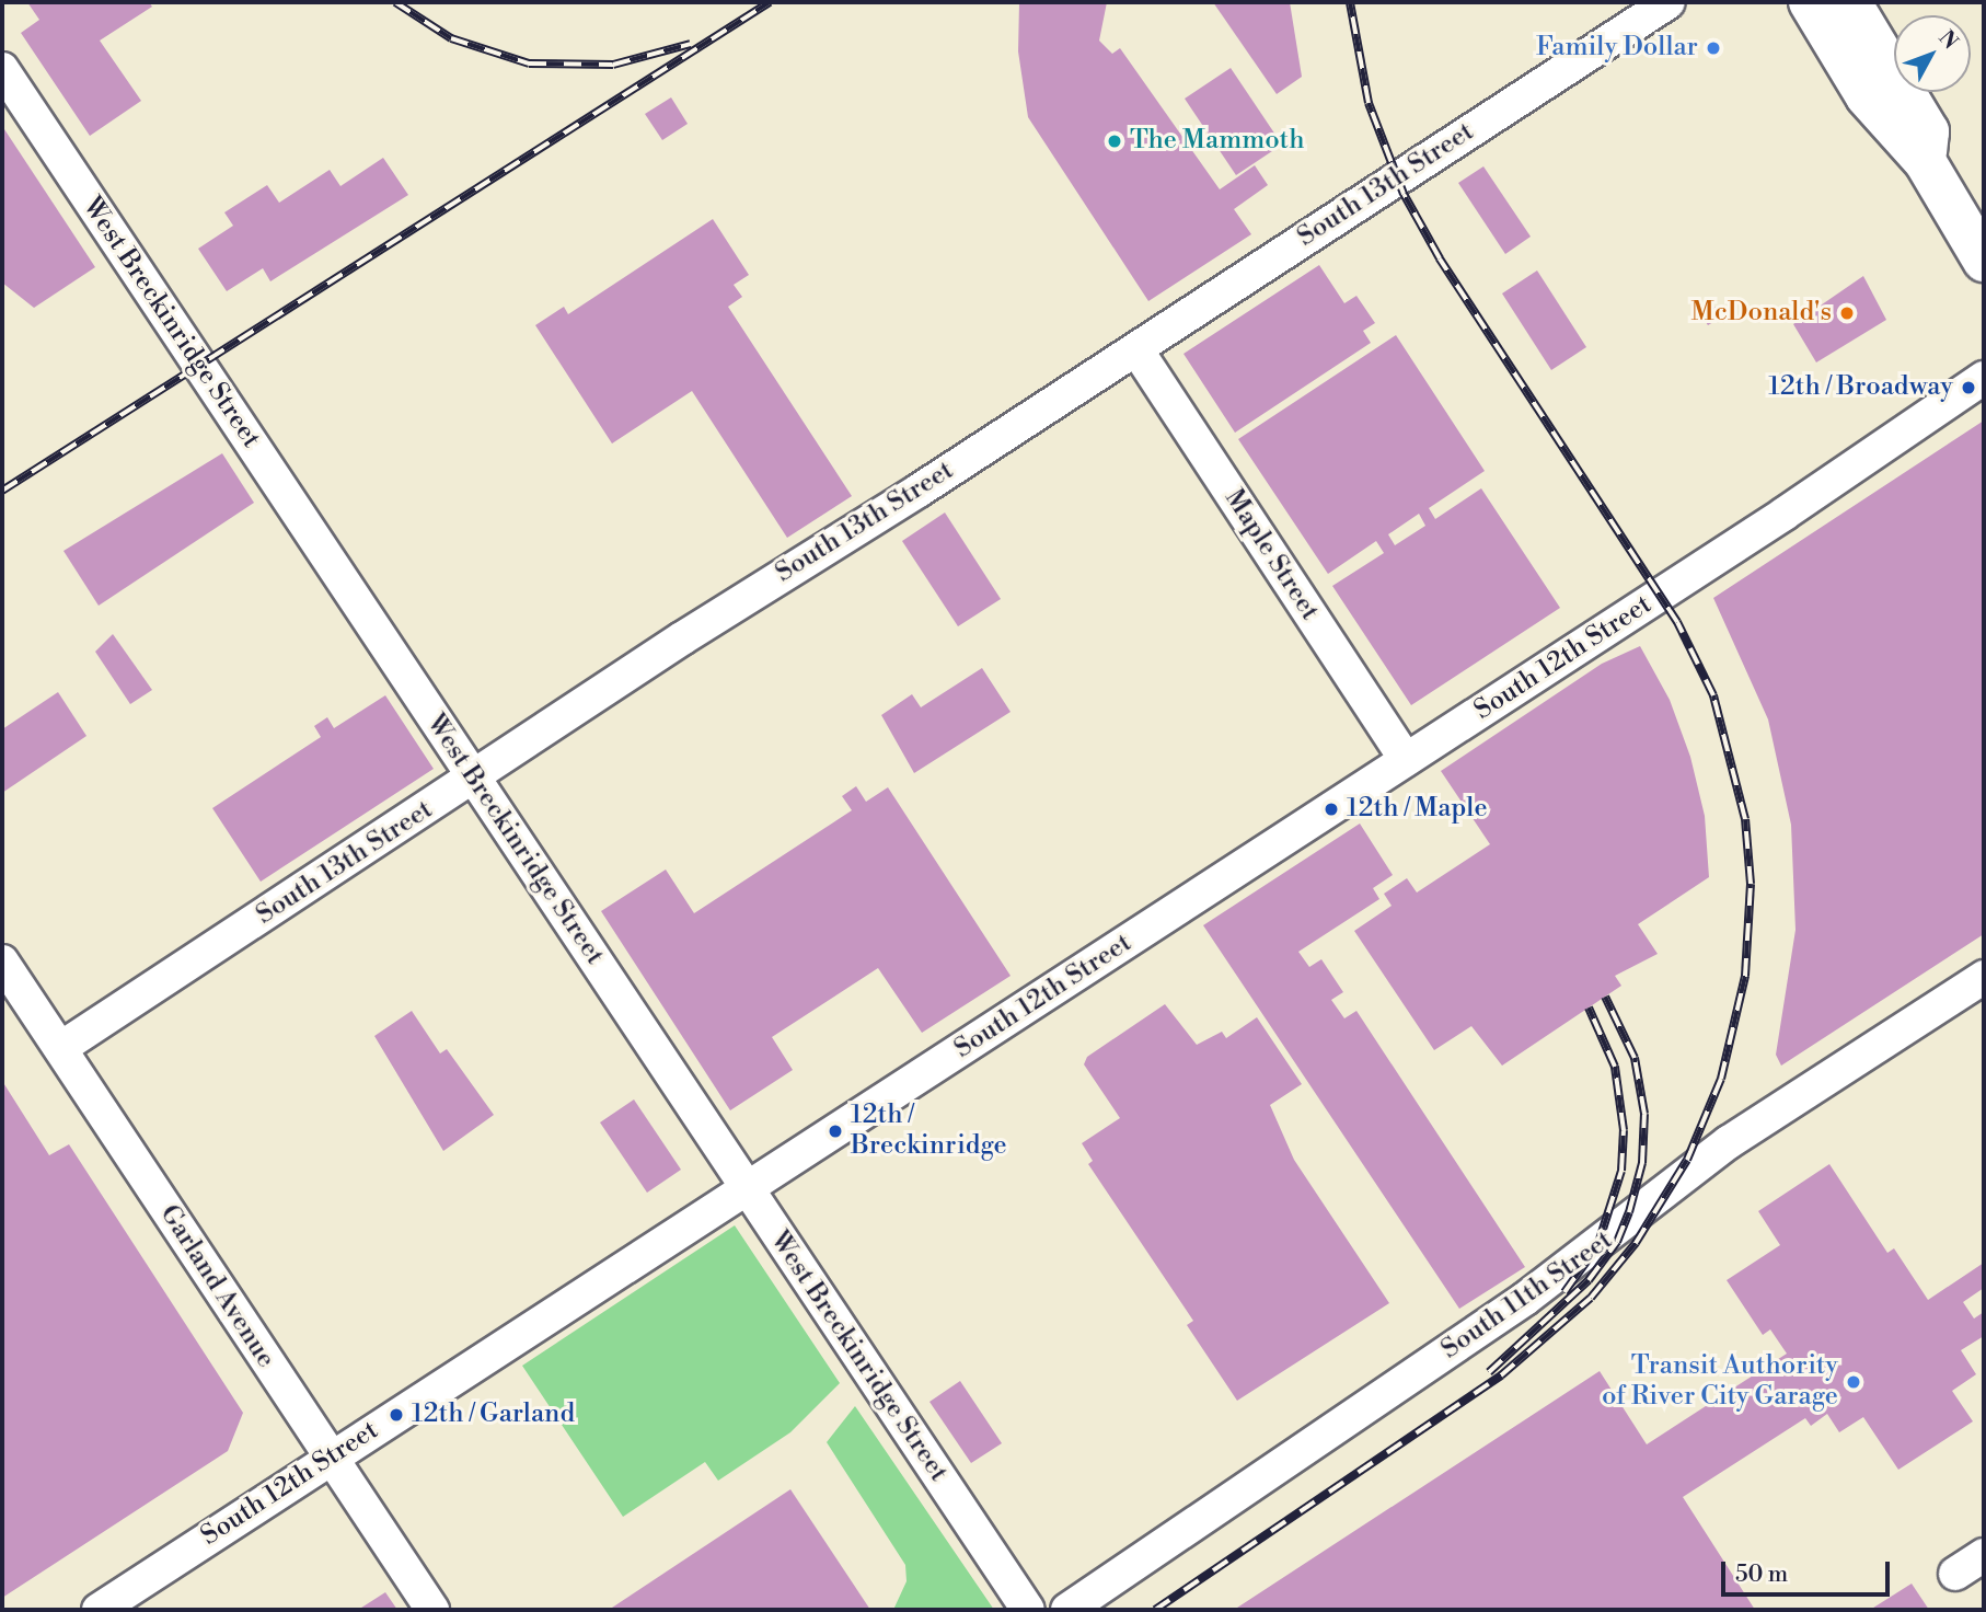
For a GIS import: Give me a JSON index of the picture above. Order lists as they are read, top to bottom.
{
  "streets": {
    "street": [
      "South 13th Street",
      "West Breckinridge Street",
      "Maple Street",
      "South 12th Street",
      "Garland Avenue",
      "South 11th Street"
    ]
  },
  "crossings": [
    ["South 13th Street", "West Breckinridge Street"],
    ["South 13th Street", "Maple Street"],
    ["South 13th Street", "Garland Avenue"],
    ["West Breckinridge Street", "South 12th Street"],
    ["Maple Street", "South 12th Street"],
    ["South 12th Street", "Garland Avenue"]
  ],
  "places": [
    "Family Dollar",
    "The Mammoth",
    "McDonald's",
    "12th / Broadway",
    "12th / Maple",
    "12th / Breckinridge",
    "Transit Authority of River City Garage",
    "12th / Garland"
  ],
  "scale_bar": "50 m",
  "north": "top right"
}
